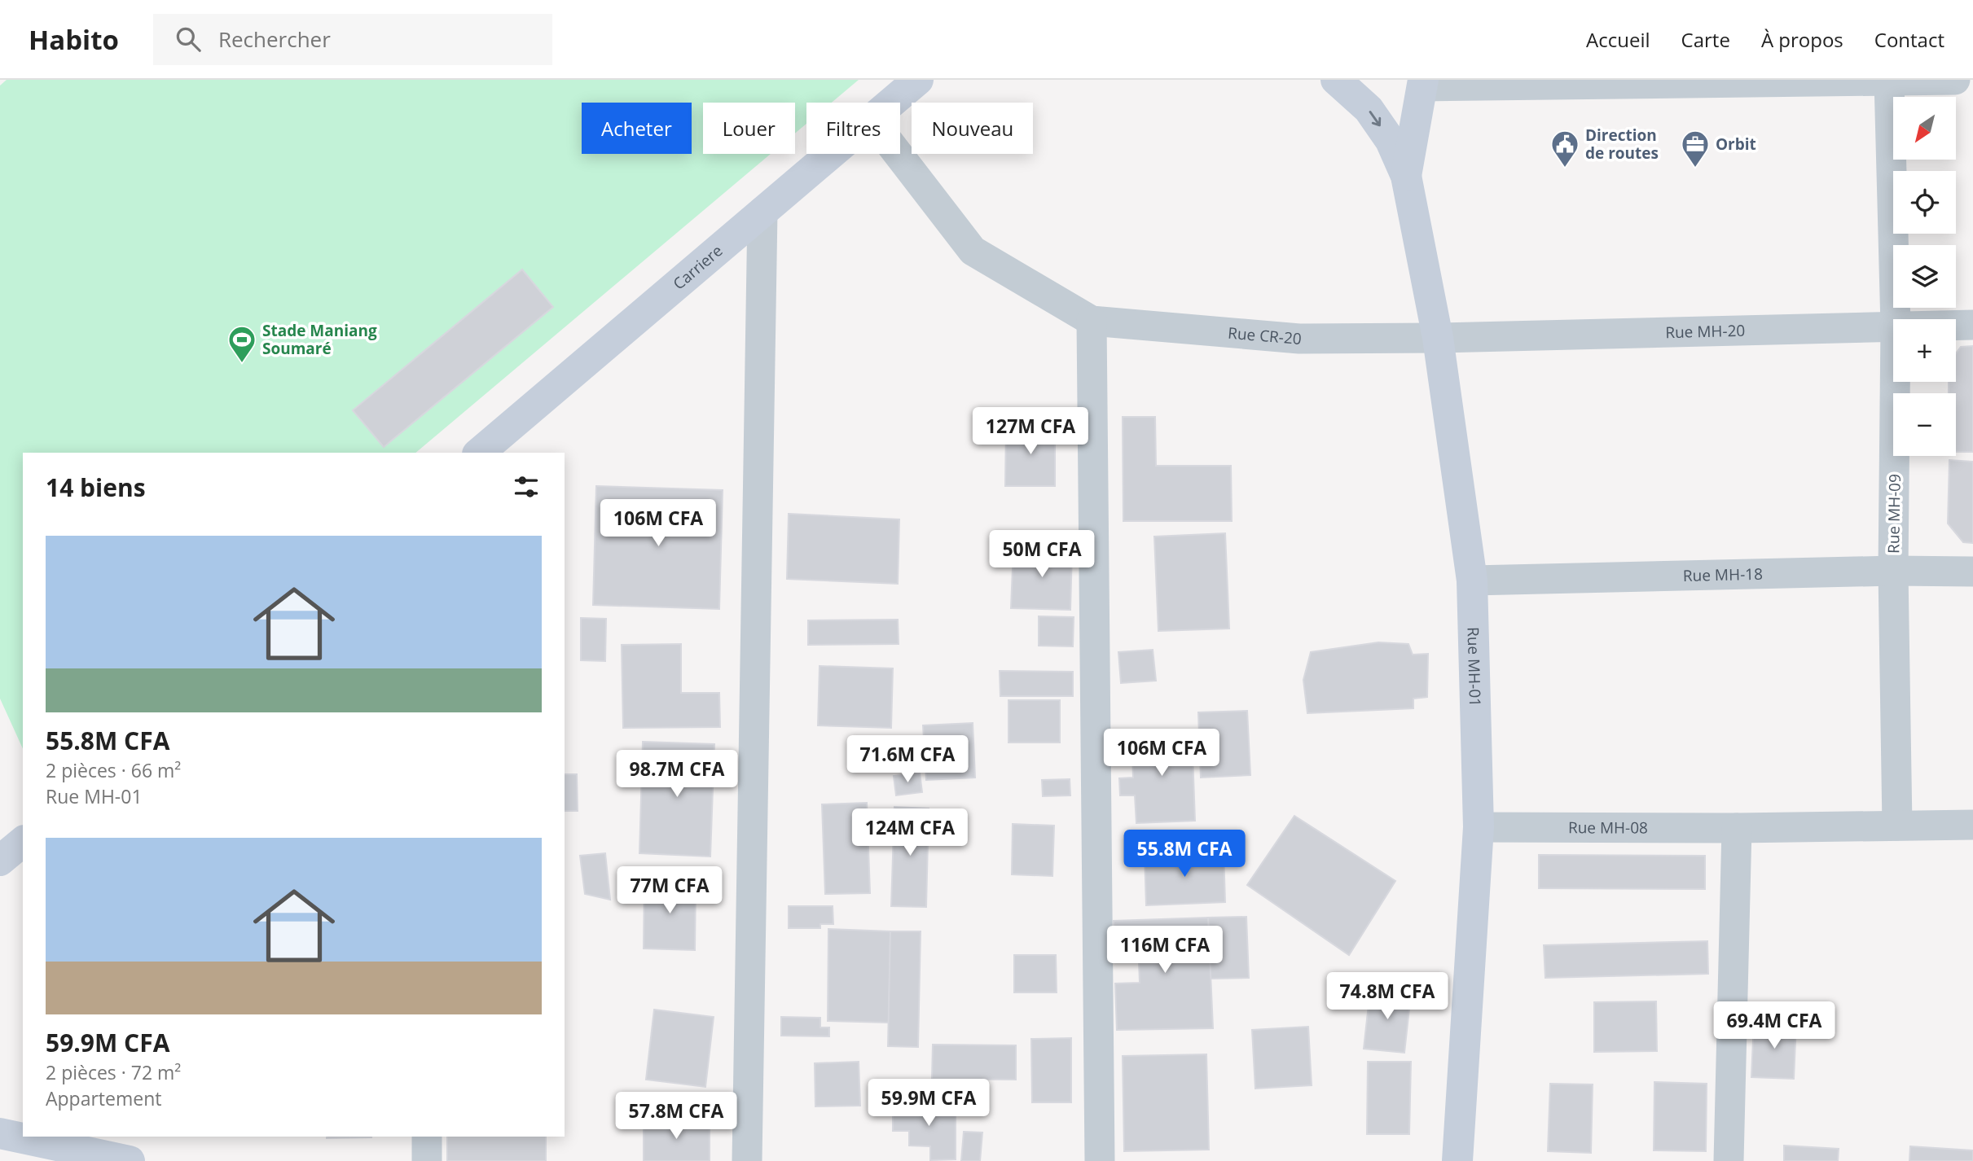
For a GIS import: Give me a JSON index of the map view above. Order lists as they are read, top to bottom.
{
  "streets": {
    "main road": ["Carriere", "Rue MH-01"],
    "street": [
      "Rue MH-20",
      "Rue CR-20",
      "Rue MH-09",
      "Rue MH-18",
      "Rue MH-08"
    ]
  },
  "crossings": [
    ["Rue MH-20", "Rue CR-20"],
    ["Rue MH-20", "Rue MH-01"],
    ["Rue CR-20", "Rue MH-01"],
    ["Rue MH-09", "Rue MH-18"],
    ["Rue MH-09", "Rue MH-08"],
    ["Rue MH-18", "Rue MH-01"],
    ["Rue MH-01", "Rue MH-08"]
  ],
  "places": {
    "public building": ["Direction de routes"],
    "office": ["Orbit"],
    "sports": ["Stade Maniang Soumaré"]
  },
  "north": "bottom left",
  "page": {
    "header": "Habito",
    "search": "Rechercher",
    "nav": [
      "Accueil",
      "Carte",
      "À propos",
      "Contact"
    ],
    "map_buttons": ["+", "−"],
    "chip": [
      "Acheter",
      "Louer",
      "Filtres",
      "Nouveau"
    ],
    "price": [
      "127M CFA",
      "106M CFA",
      "50M CFA",
      "106M CFA",
      "71.6M CFA",
      "98.7M CFA",
      "124M CFA",
      "55.8M CFA",
      "77M CFA",
      "116M CFA",
      "74.8M CFA",
      "69.4M CFA",
      "59.9M CFA",
      "57.8M CFA"
    ],
    "heading": "14 biens",
    "list": [
      {
        "name": "55.8M CFA",
        "note": "2 pièces · 66 m² · Rue MH-01"
      },
      {
        "name": "59.9M CFA",
        "note": "2 pièces · 72 m² · Appartement"
      }
    ]
  }
}
